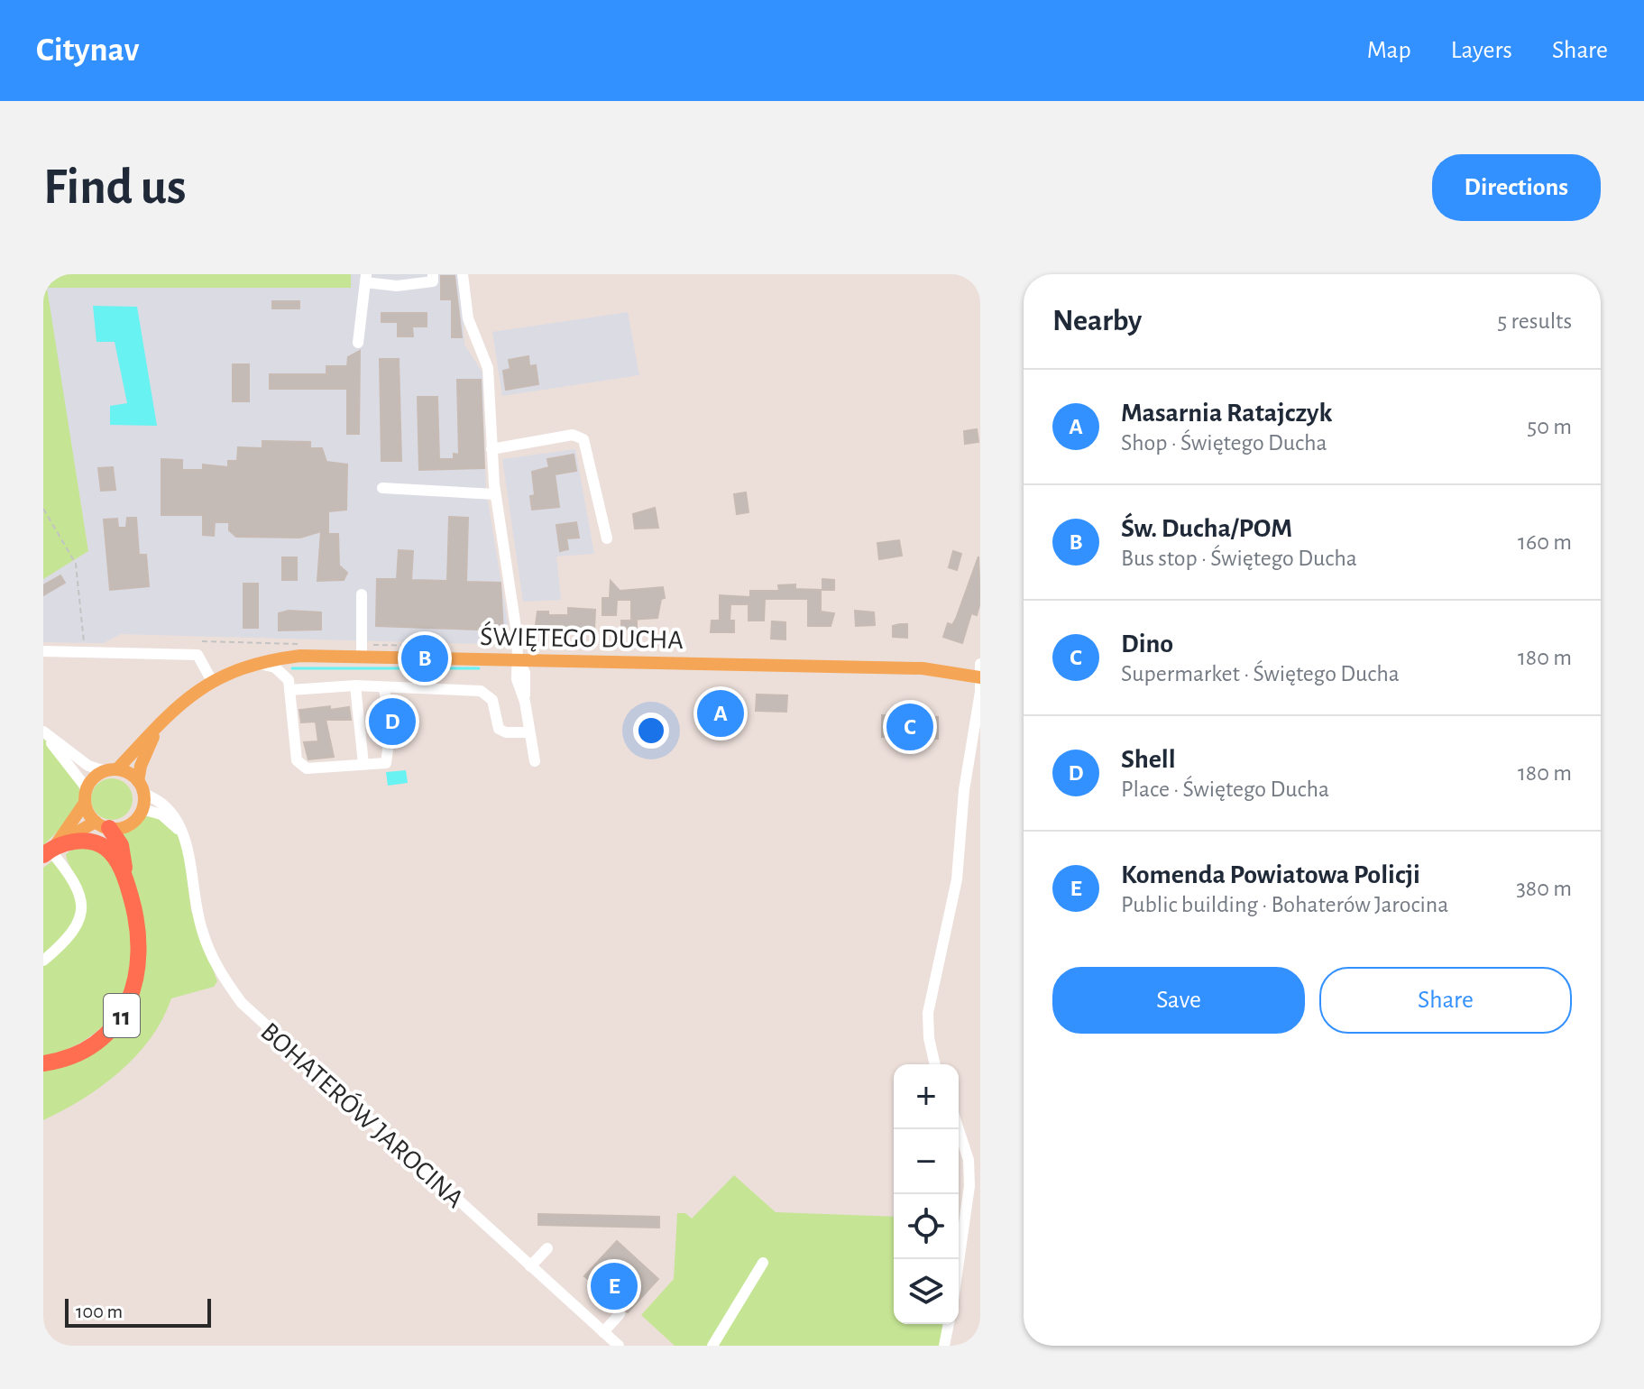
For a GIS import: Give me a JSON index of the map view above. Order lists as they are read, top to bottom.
{
  "streets": {
    "highway": ["11"],
    "main road": ["ŚWIĘTEGO DUCHA"],
    "street": ["BOHATERÓW JAROCINA"]
  },
  "crossings": [
    ["ŚWIĘTEGO DUCHA", "11"],
    ["ŚWIĘTEGO DUCHA", "BOHATERÓW JAROCINA"],
    ["11", "BOHATERÓW JAROCINA"]
  ],
  "scale_bar": "100 m",
  "page": {
    "header": "Citynav",
    "nav": ["Map", "Layers", "Share"],
    "buttons": [
      "Directions",
      ["Save", "Share"]
    ],
    "title": "Find us",
    "heading": ["Nearby", "5 results"],
    "list": [
      {
        "mark": "A",
        "name": "Masarnia Ratajczyk",
        "note": "Shop · Świętego Ducha",
        "value": "50 m"
      },
      {
        "mark": "B",
        "name": "Św. Ducha/POM",
        "note": "Bus stop · Świętego Ducha",
        "value": "160 m"
      },
      {
        "mark": "C",
        "name": "Dino",
        "note": "Supermarket · Świętego Ducha",
        "value": "180 m"
      },
      {
        "mark": "D",
        "name": "Shell",
        "note": "Place · Świętego Ducha",
        "value": "180 m"
      },
      {
        "mark": "E",
        "name": "Komenda Powiatowa Policji",
        "note": "Public building · Bohaterów Jarocina",
        "value": "380 m"
      }
    ],
    "pins": [
      "B",
      "A",
      "D",
      "C",
      "E"
    ],
    "map_buttons": ["+", "−"],
    "scale": "100 m"
  }
}
